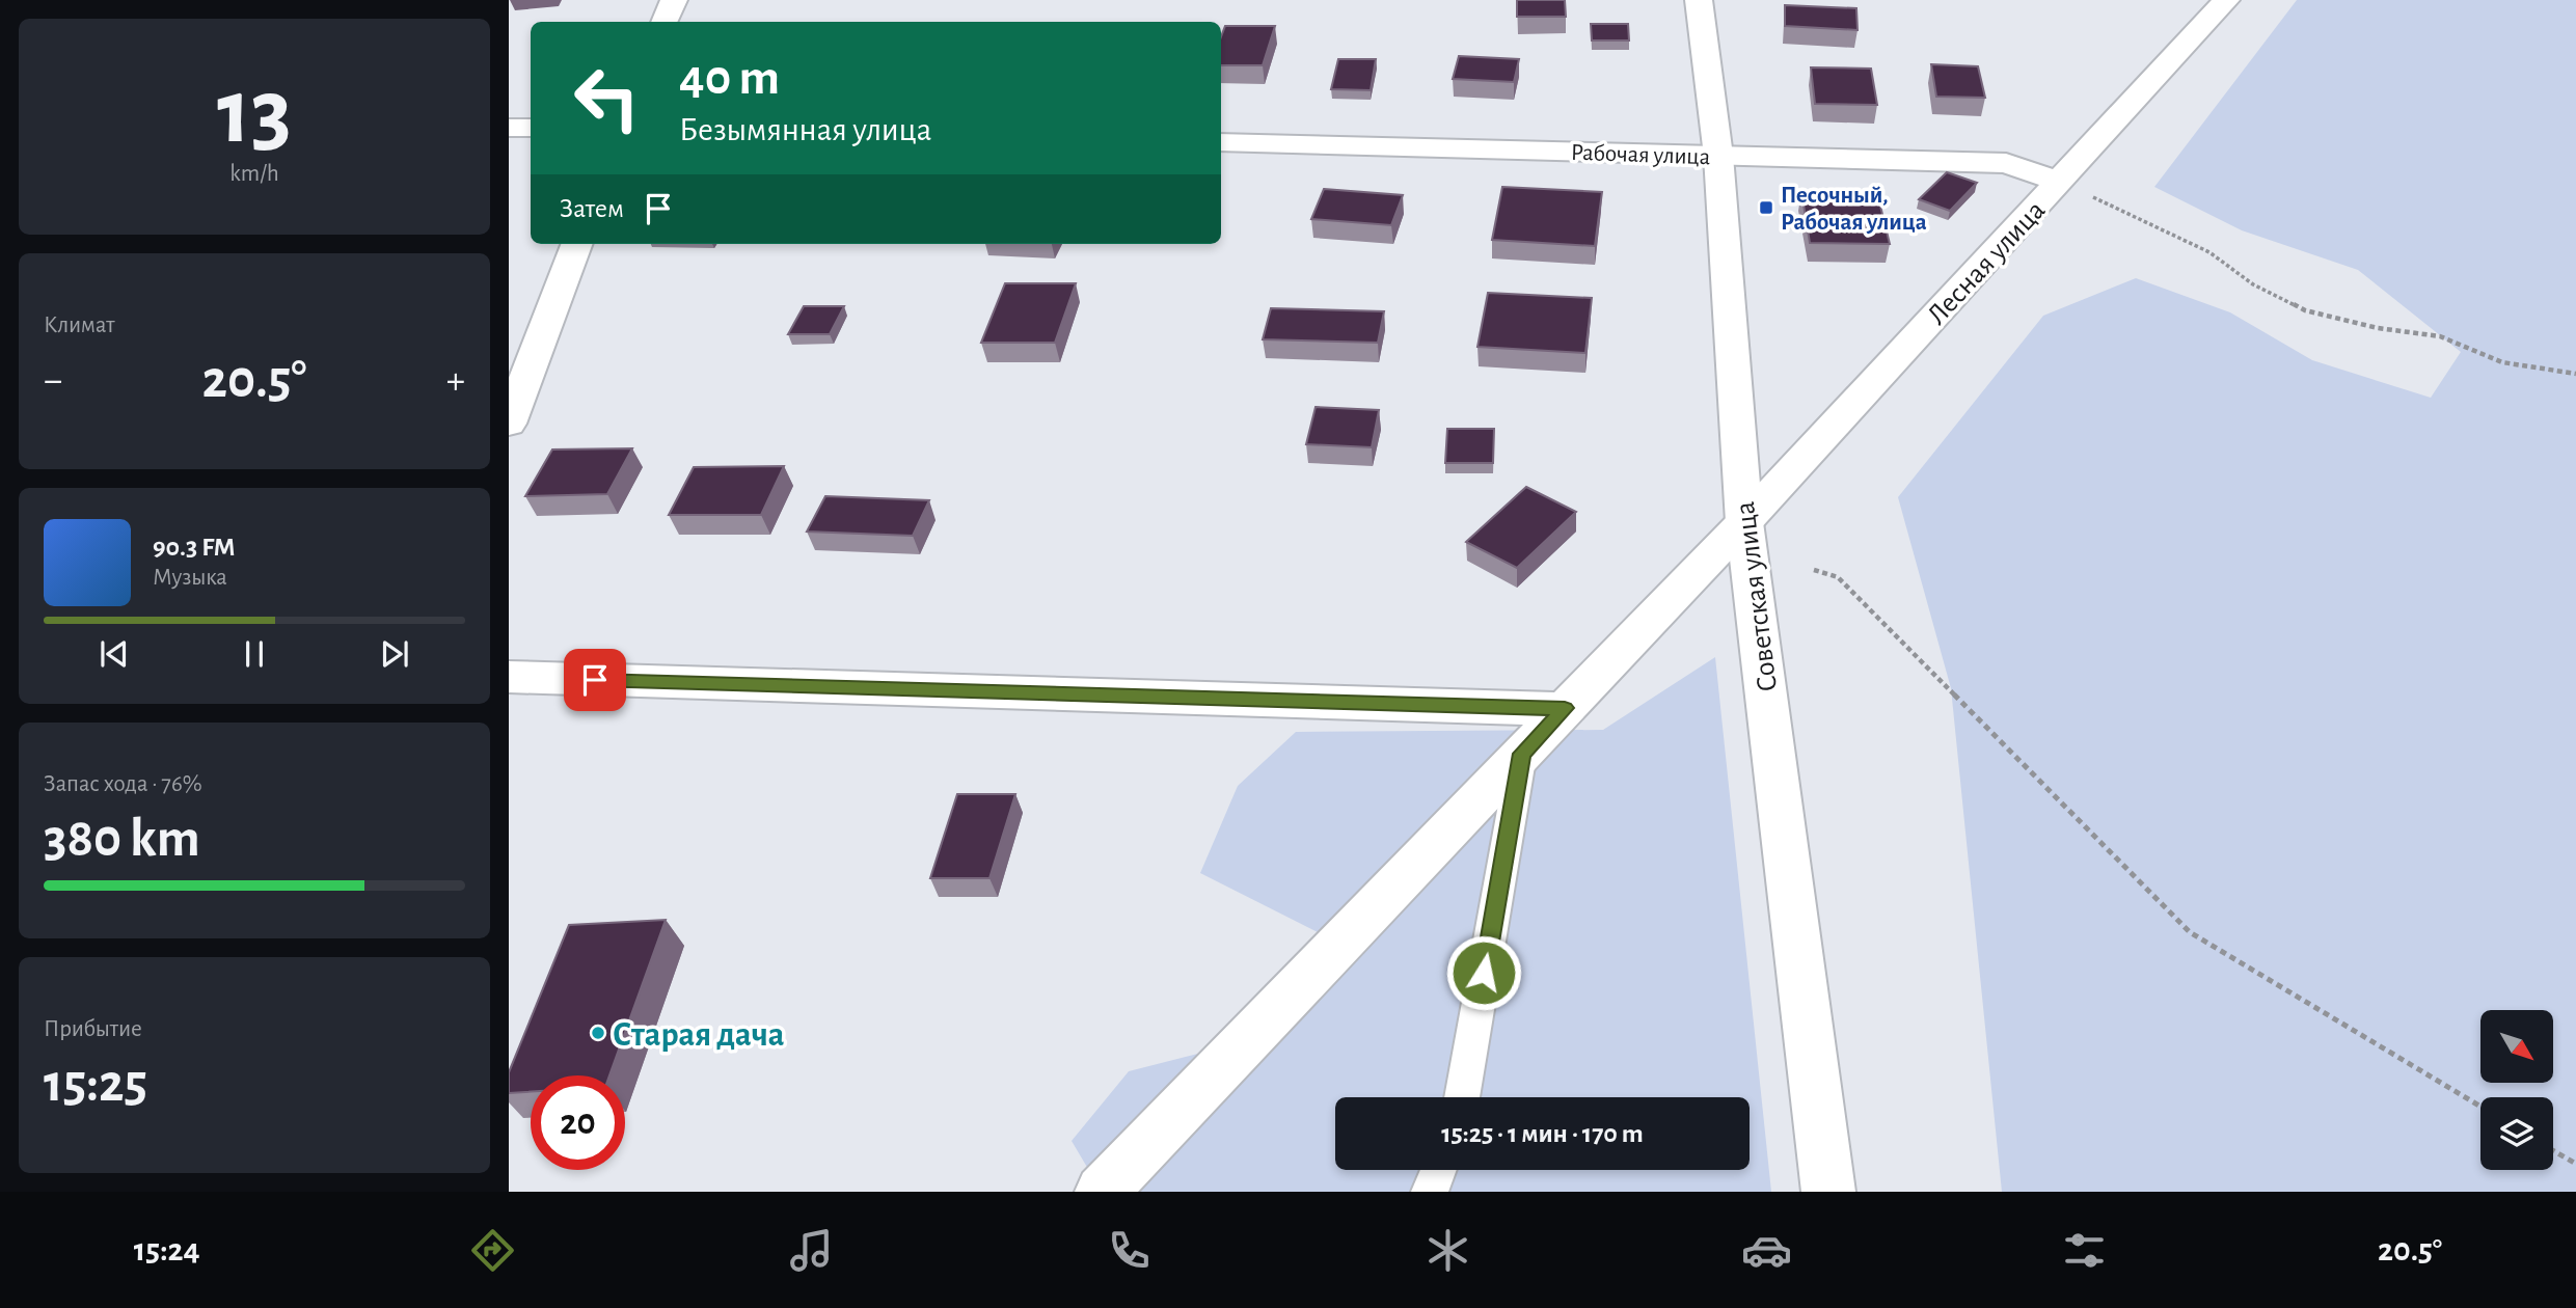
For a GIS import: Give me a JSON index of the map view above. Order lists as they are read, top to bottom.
{
  "streets": {
    "street": ["Рабочая улица", "Лесная улица", "Советская улица"]
  },
  "crossings": [
    ["Рабочая улица", "Лесная улица"],
    ["Рабочая улица", "Советская улица"],
    ["Лесная улица", "Советская улица"]
  ],
  "places": {
    "transit": ["Песочный, Рабочая улица"],
    "other": ["Старая дача"]
  },
  "north": "bottom right",
  "page": {
    "tile": [
      ["13", "km/h"],
      "Климат",
      ["Запас хода · 76%", "380 km"],
      ["Прибытие", "15:25"]
    ],
    "turn": ["40 m", "Безымянная улица"],
    "then": "Затем",
    "heat": ["−", "20.5°", "+"],
    "song": ["90.3 FM", "Музыка"],
    "limit": "20",
    "trip": "15:25 · 1 мин · 170 m",
    "tabs": ["15:24", "20.5°"]
  }
}
